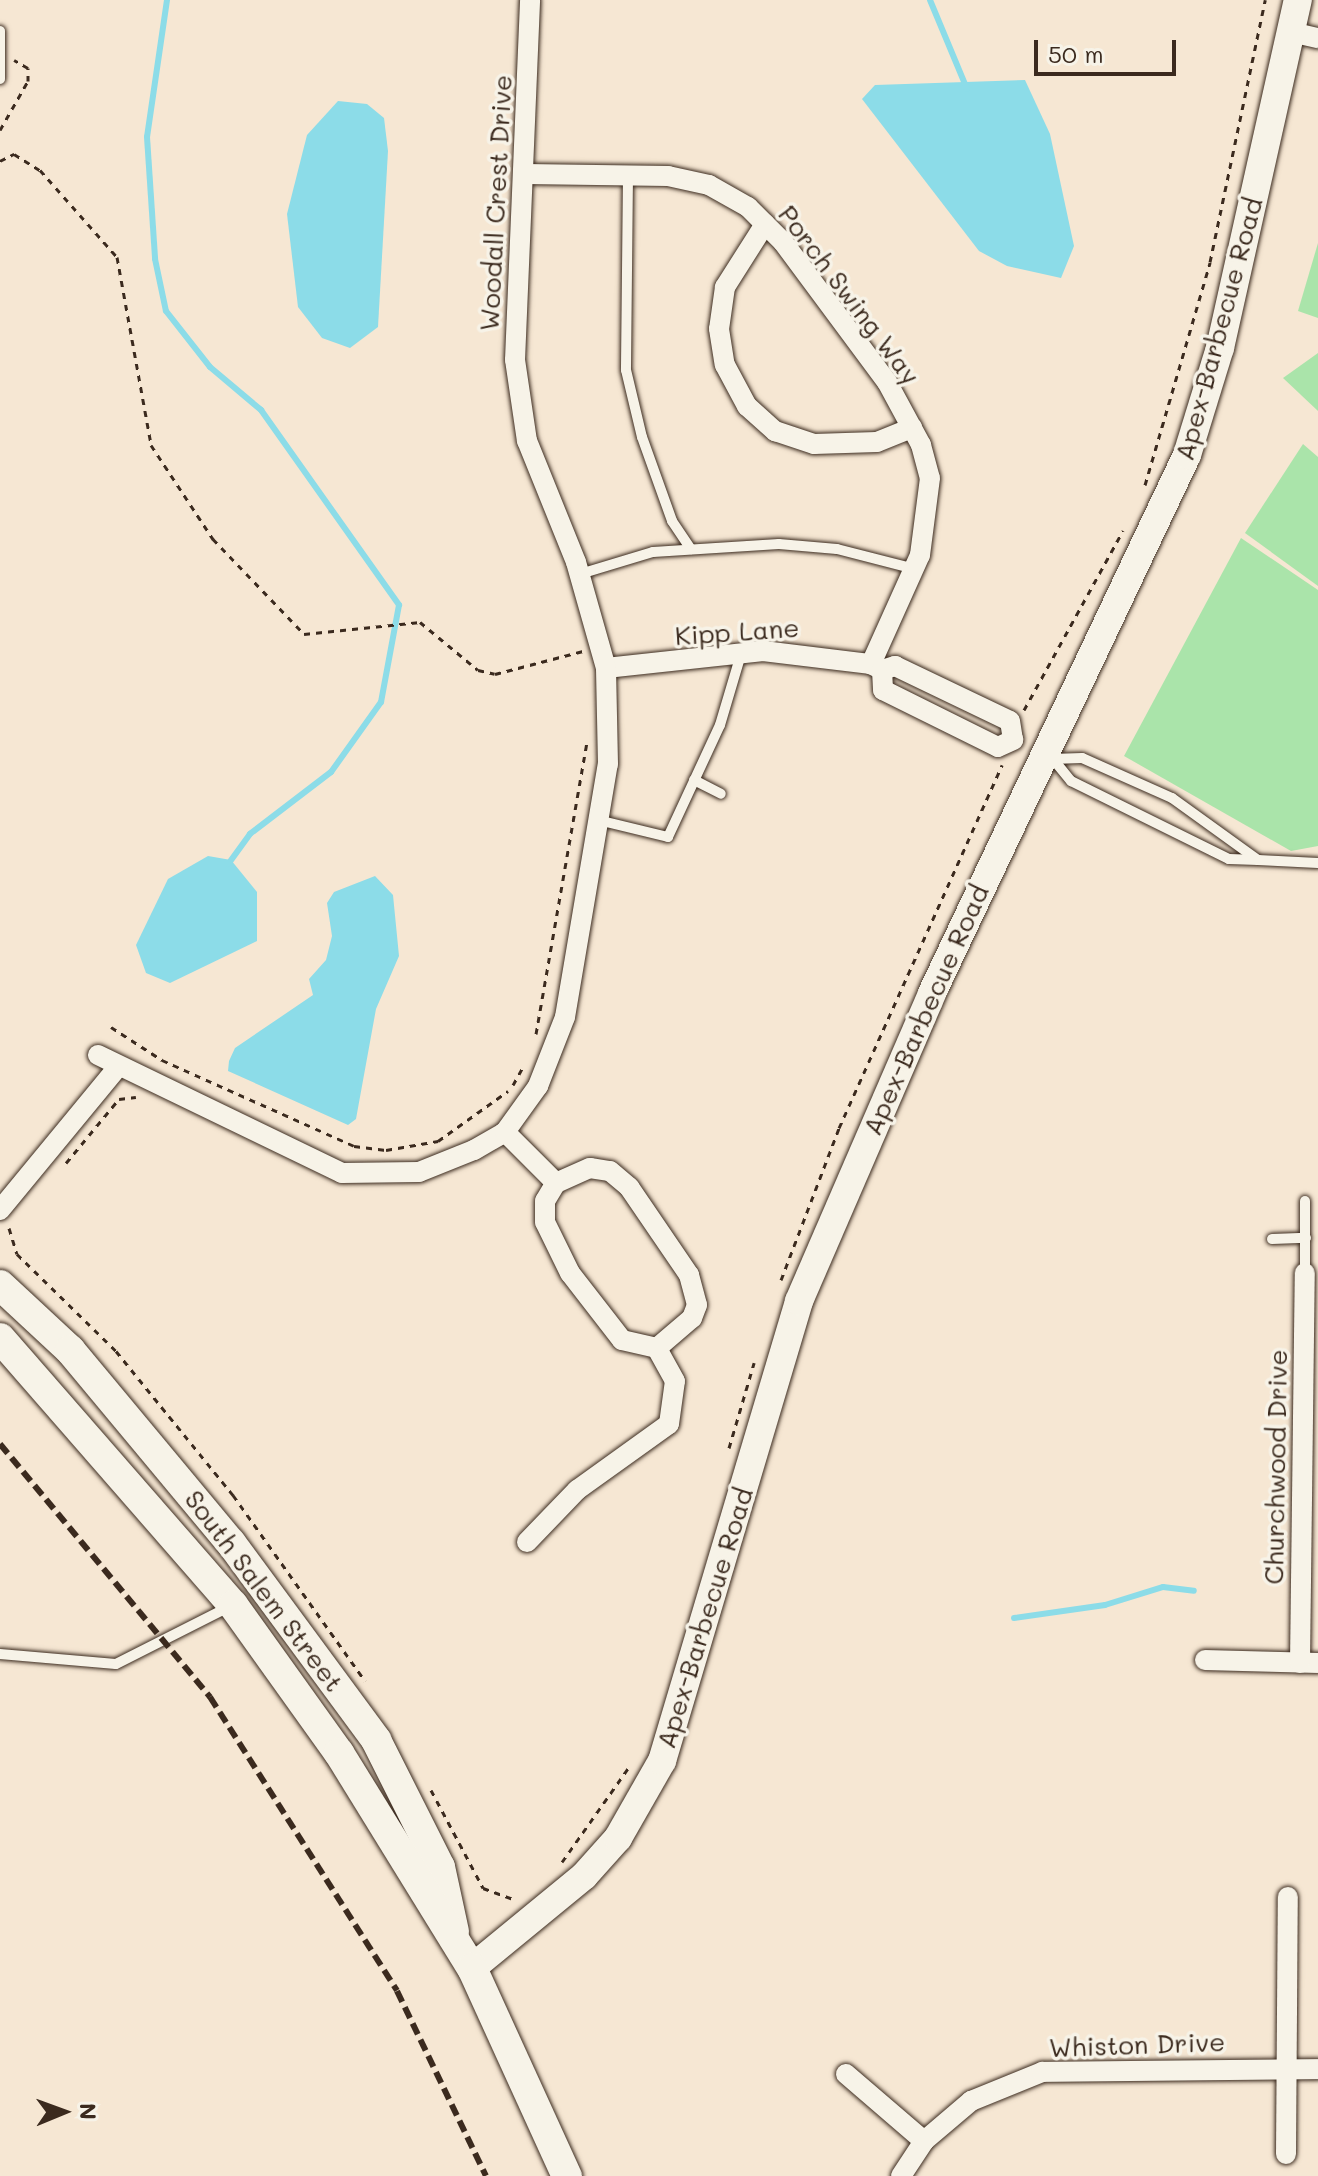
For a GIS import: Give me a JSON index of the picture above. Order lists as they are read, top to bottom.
{
  "streets": {
    "main road": ["South Salem Street"],
    "street": [
      "Woodall Crest Drive",
      "Porch Swing Way",
      "Apex-Barbecue Road",
      "Kipp Lane",
      "Churchwood Drive",
      "Whiston Drive"
    ]
  },
  "crossings": [
    ["Woodall Crest Drive", "Porch Swing Way"],
    ["Woodall Crest Drive", "Kipp Lane"],
    ["Porch Swing Way", "Kipp Lane"],
    ["Apex-Barbecue Road", "South Salem Street"]
  ],
  "scale_bar": "50 m",
  "north": "right"
}
